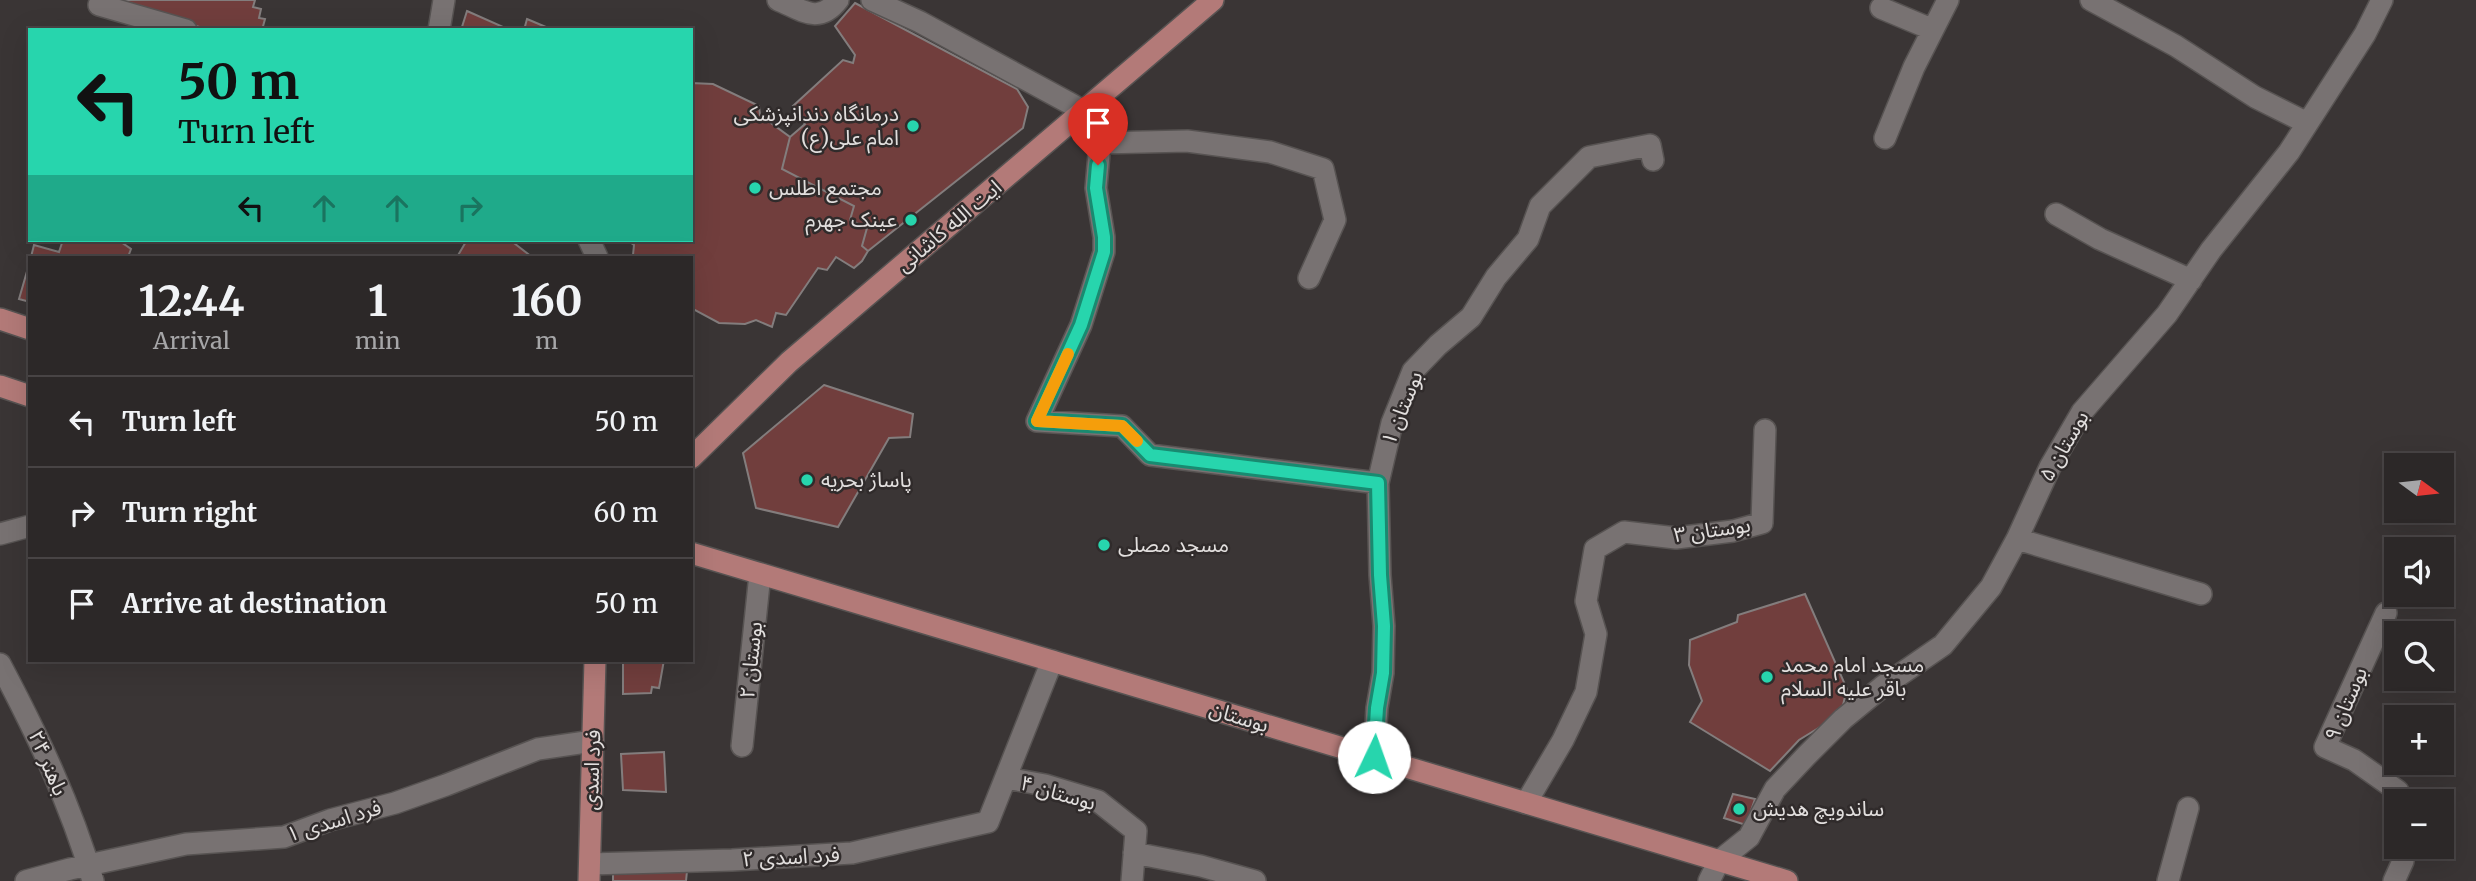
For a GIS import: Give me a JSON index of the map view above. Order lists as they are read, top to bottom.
{
  "streets": {
    "main road": ["ایت الله کاشانی", "بوستان", "فرد اسدی"],
    "street": [
      "بوستان ۱",
      "بوستان ۵",
      "بوستان ۳",
      "بوستان ۲",
      "بوستان ۹",
      "باهنر ۲۴",
      "بوستان ۴",
      "فرد اسدی ۱",
      "فرد اسدی ۲"
    ]
  },
  "crossings": [
    ["بوستان ۱", "بوستان"],
    ["بوستان ۵", "بوستان"],
    ["بوستان ۳", "بوستان"],
    ["بوستان ۲", "بوستان"],
    ["بوستان", "بوستان ۴"],
    ["باهنر ۲۴", "فرد اسدی ۱"],
    ["فرد اسدی", "فرد اسدی ۱"],
    ["فرد اسدی", "فرد اسدی ۲"],
    ["بوستان ۴", "فرد اسدی ۲"]
  ],
  "places": [
    "درمانگاه دندانپزشکی امام علی(ع)",
    "مجتمع اطلس",
    "عینک جهرم",
    "پاساژ بحریه",
    "مسجد مصلی",
    "مسجد امام محمد باقر علیه السلام",
    "ساندویچ هدیش"
  ],
  "north": "right",
  "page": {
    "turn": ["50 m", "Turn left"],
    "eta": [
      "12:44",
      "Arrival",
      "1",
      "min",
      "160",
      "m"
    ],
    "list": [
      {
        "name": "Turn left",
        "value": "50 m"
      },
      {
        "name": "Turn right",
        "value": "60 m"
      },
      {
        "name": "Arrive at destination",
        "value": "50 m"
      }
    ],
    "map_buttons": ["+", "−"]
  }
}
